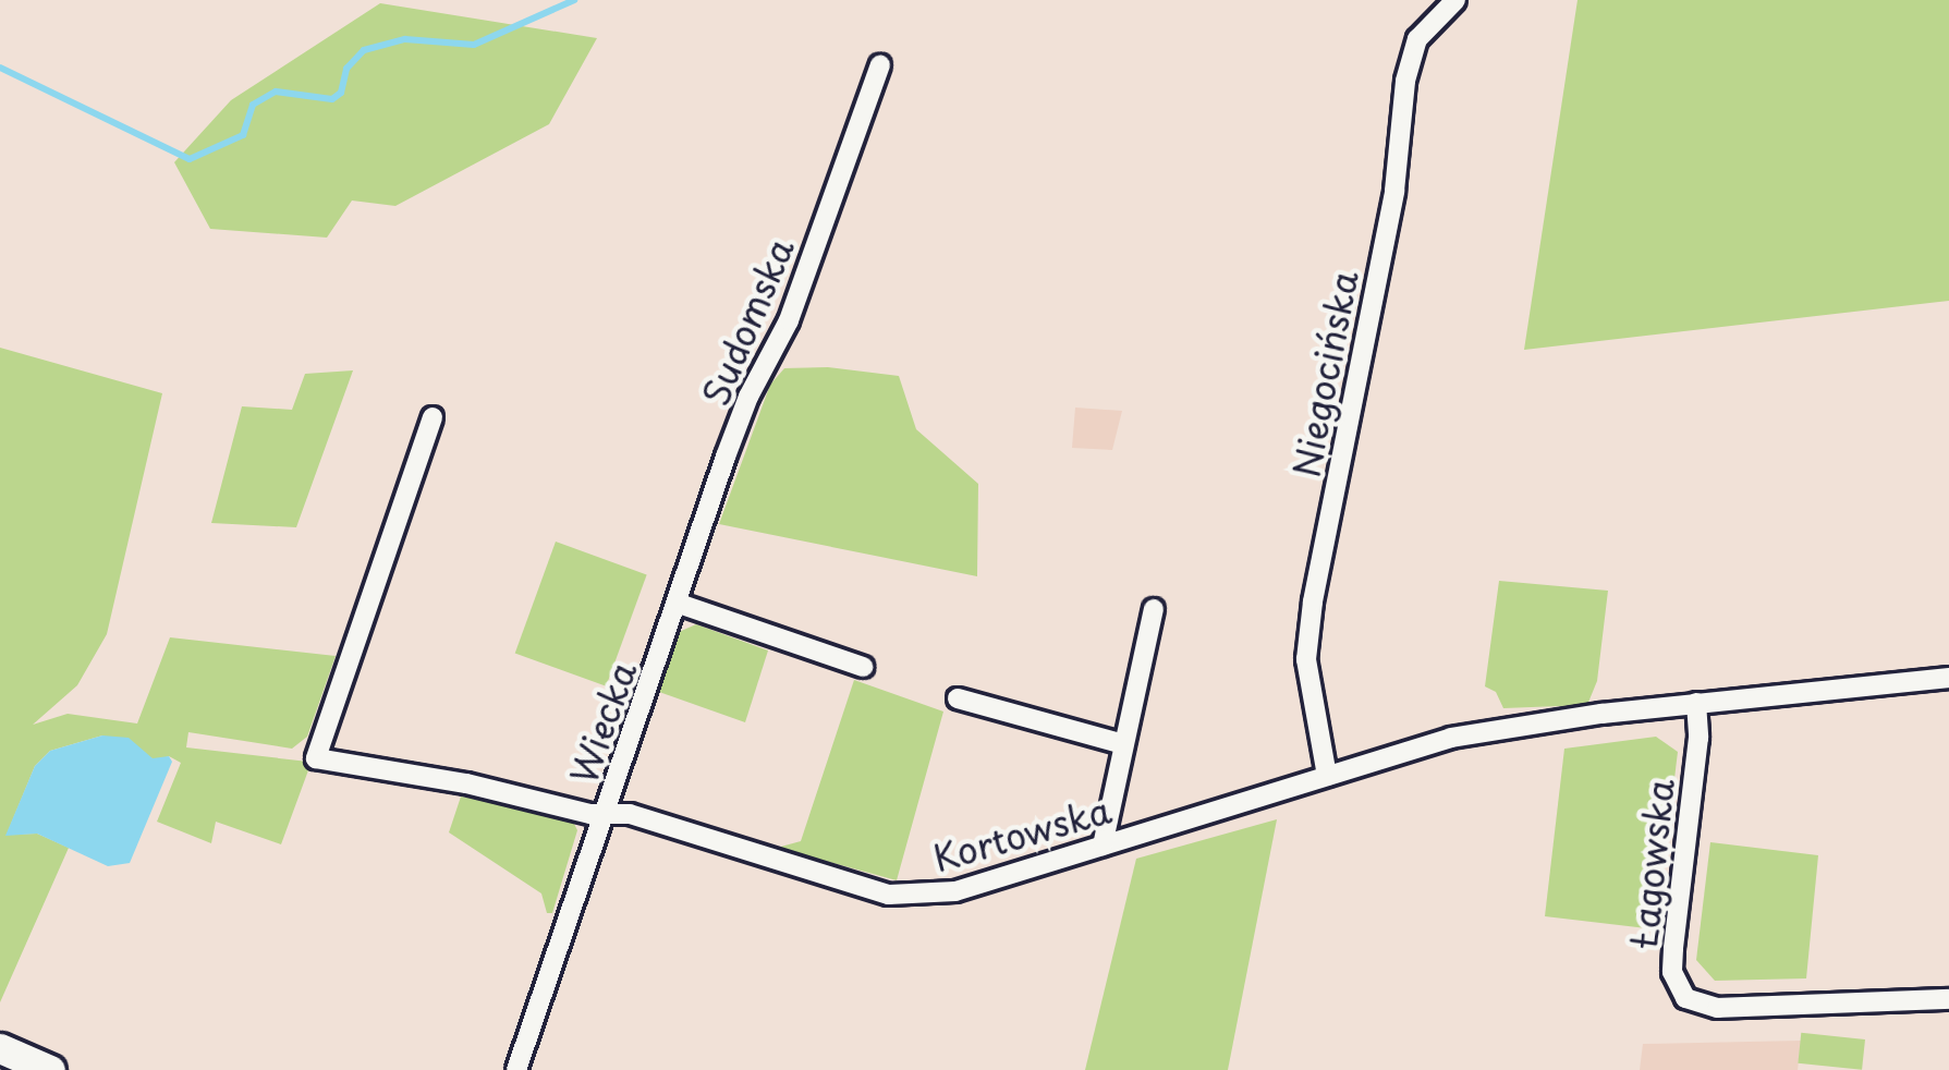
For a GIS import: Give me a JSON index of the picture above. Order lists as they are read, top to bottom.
{
  "streets": {
    "street": [
      "Sudomska",
      "Niegocińska",
      "Wiecka",
      "Kortowska",
      "Łagowska"
    ]
  },
  "crossings": [
    ["Sudomska", "Wiecka"],
    ["Niegocińska", "Kortowska"],
    ["Wiecka", "Kortowska"],
    ["Kortowska", "Łagowska"]
  ]
}
